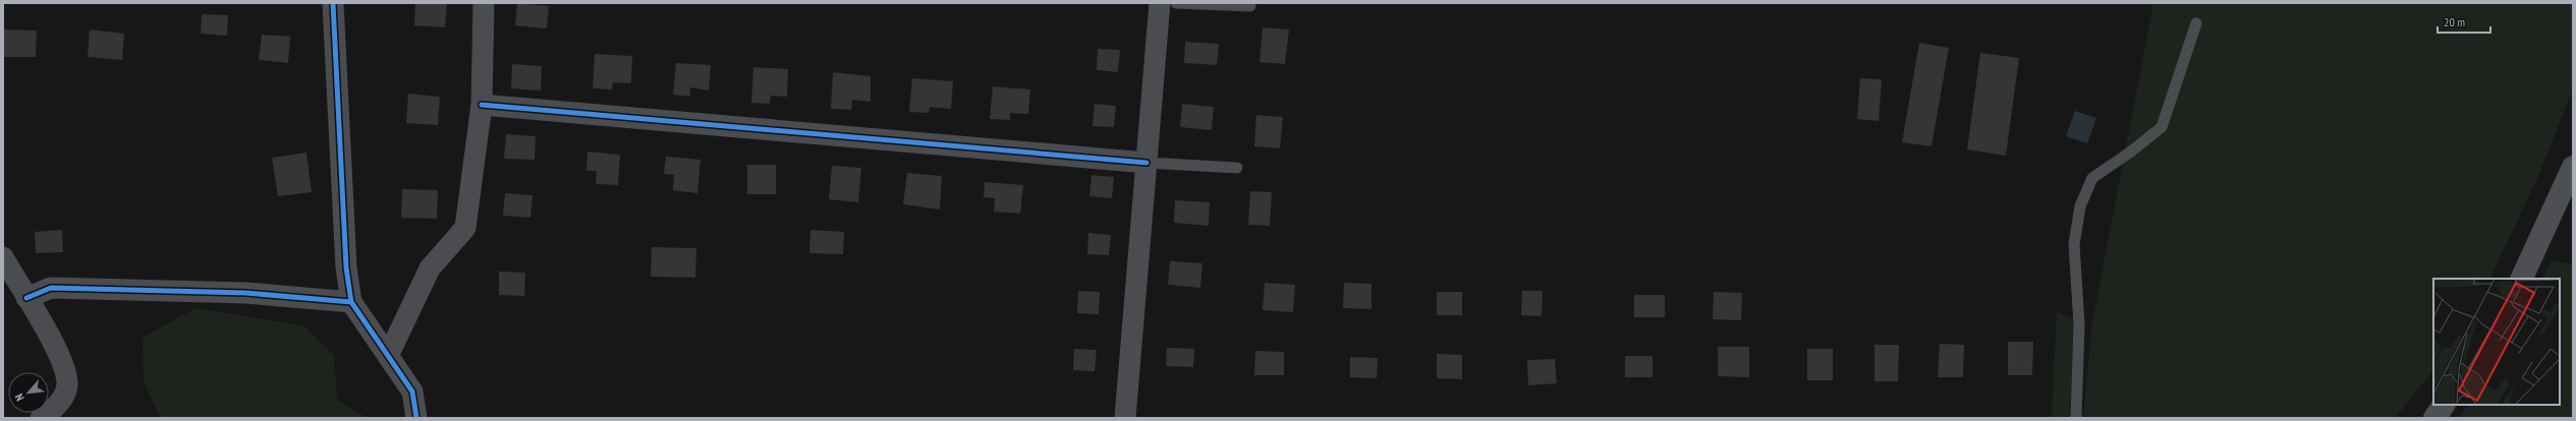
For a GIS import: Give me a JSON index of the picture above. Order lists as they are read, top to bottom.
{
  "scale_bar": "20 m",
  "north": "bottom left"
}
